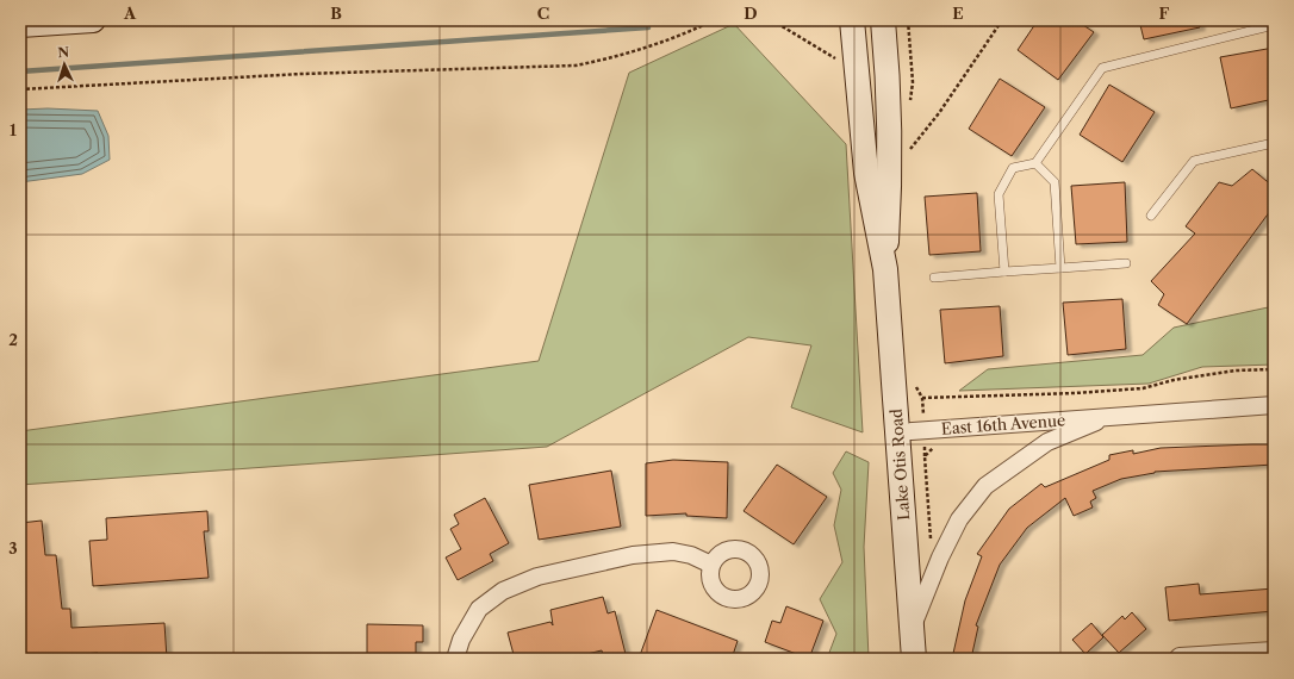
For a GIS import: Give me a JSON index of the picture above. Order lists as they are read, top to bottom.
{
  "streets": {
    "main road": ["Lake Otis Road"],
    "street": ["East 16th Avenue"]
  },
  "crossings": [
    ["East 16th Avenue", "Lake Otis Road"]
  ],
  "north": "top",
  "grid": {
    "columns": [
      "A",
      "B",
      "C",
      "D",
      "E",
      "F"
    ],
    "rows": ["1", "2", "3"]
  }
}
